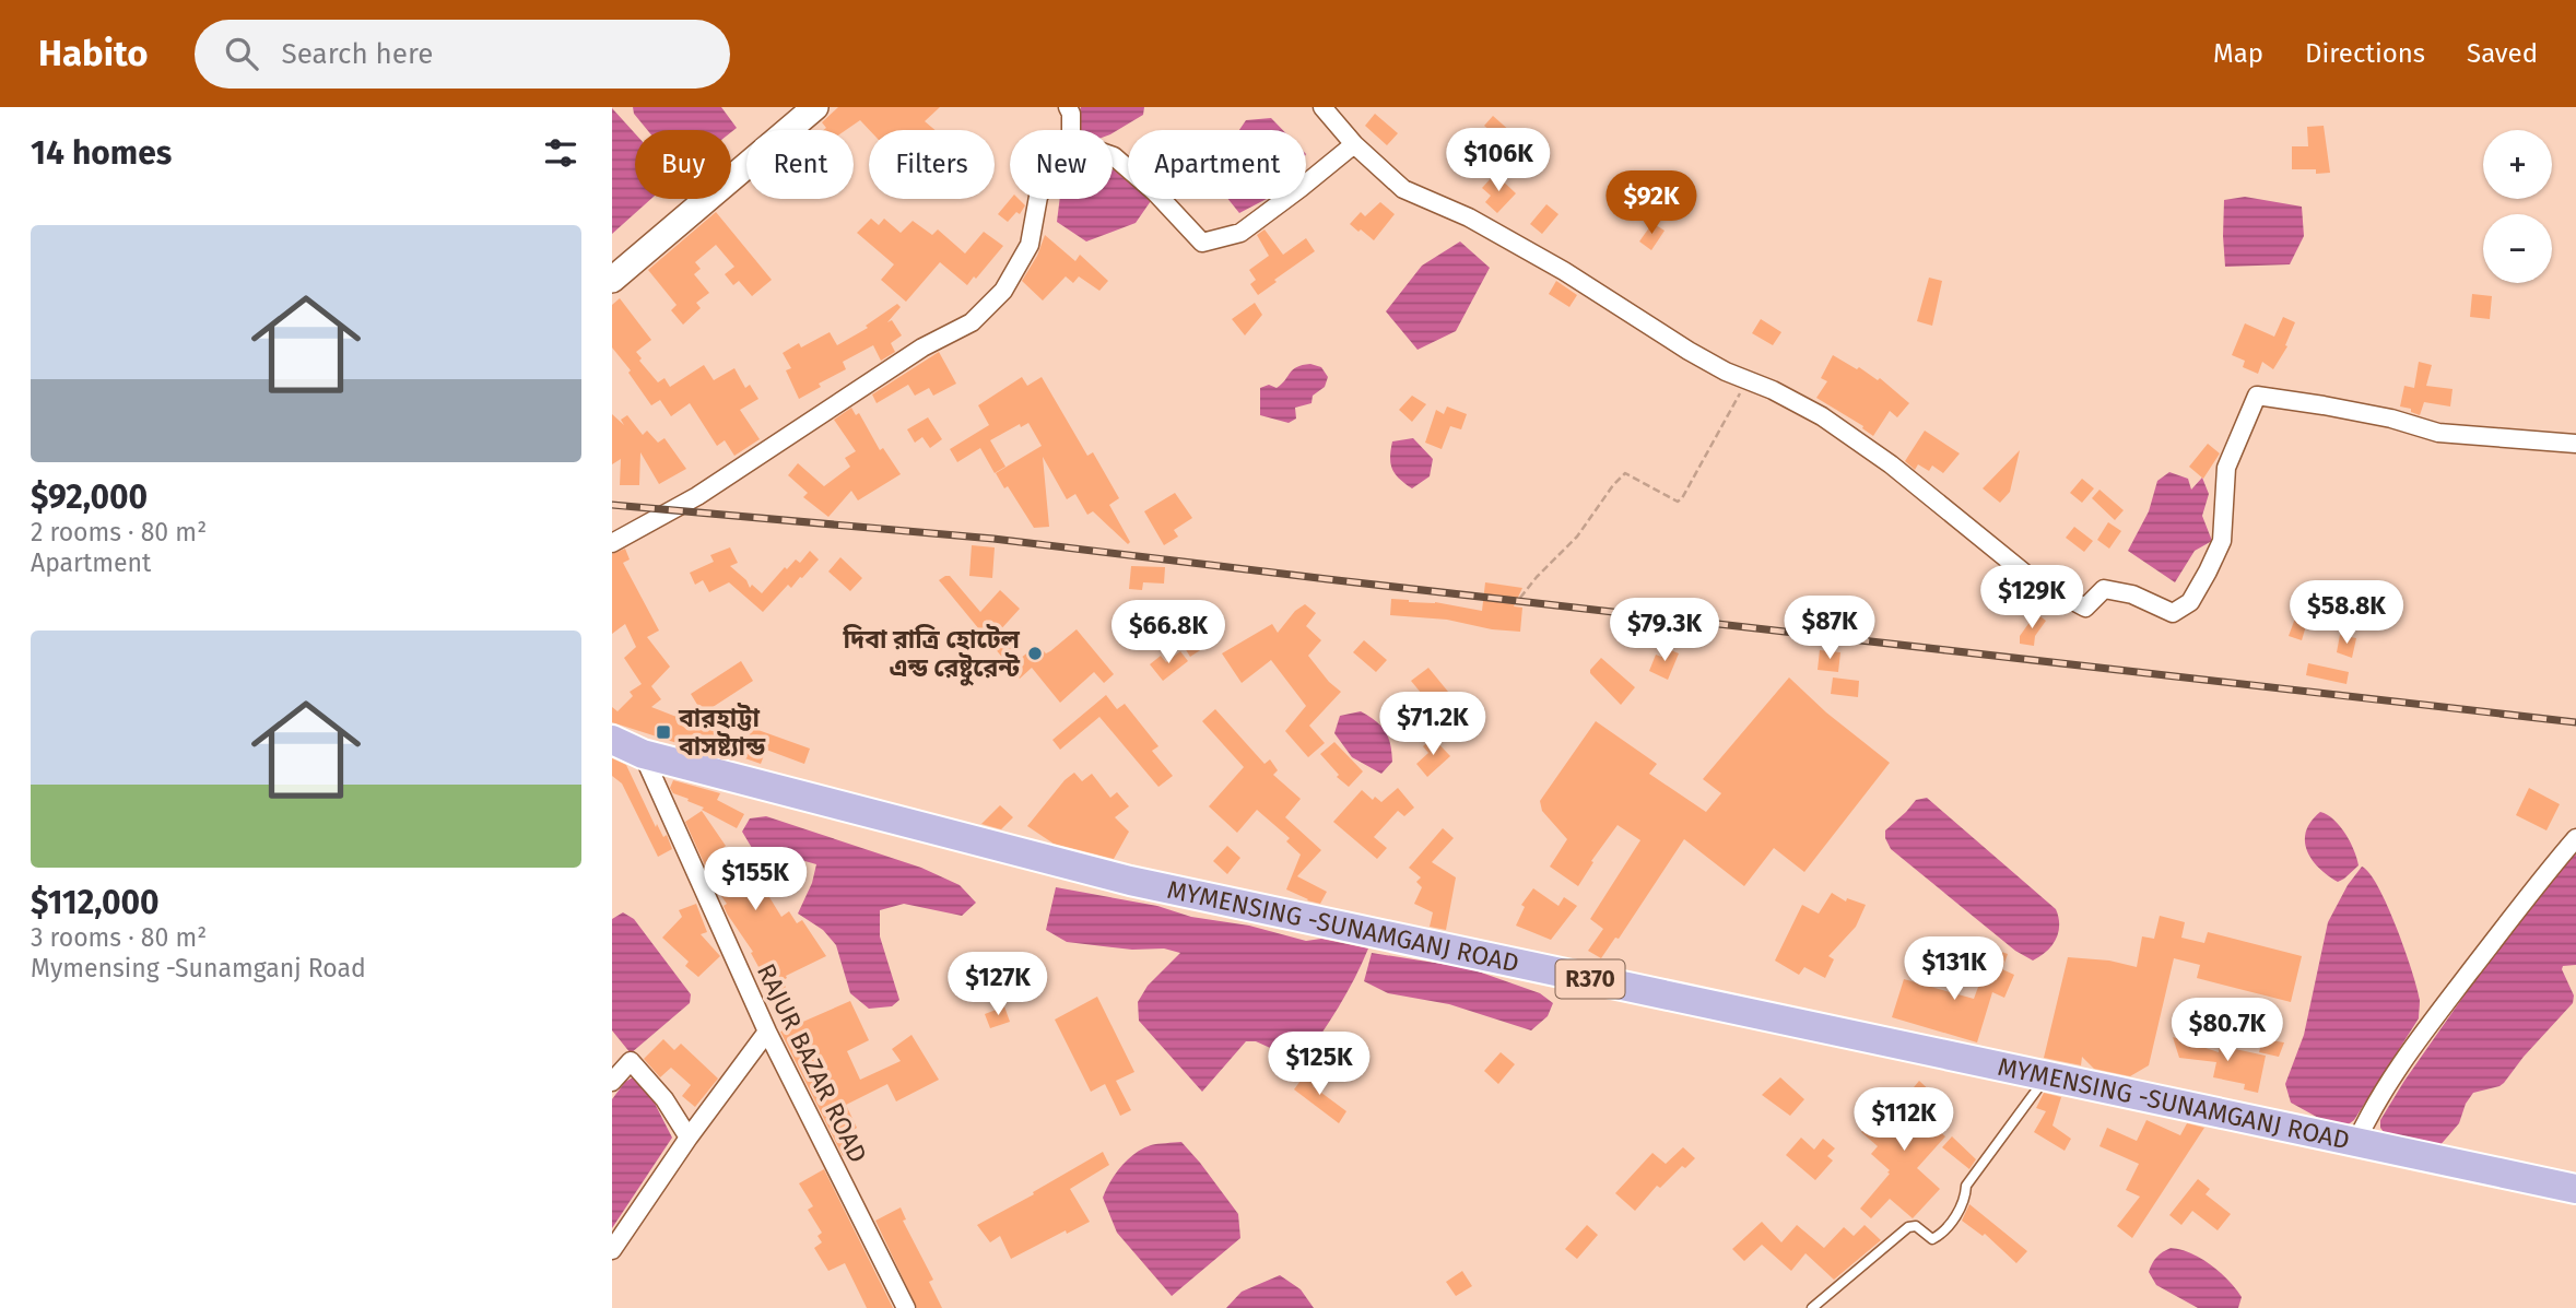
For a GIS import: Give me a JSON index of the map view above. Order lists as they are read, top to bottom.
{
  "streets": {
    "main road": ["MYMENSING -SUNAMGANJ ROAD", "R370"],
    "street": ["RAJUR BAZAR ROAD"]
  },
  "crossings": [
    ["MYMENSING -SUNAMGANJ ROAD", "RAJUR BAZAR ROAD"]
  ],
  "places": {
    "other": ["দিবা রাত্রি হোটেল এন্ড রেষ্টুরেন্ট"],
    "transit": ["বারহাট্টা বাসষ্ট্যান্ড"]
  },
  "page": {
    "header": "Habito",
    "search": "Search here",
    "nav": ["Map", "Directions", "Saved"],
    "heading": "14 homes",
    "price": [
      "$106K",
      "$92K",
      "$129K",
      "$58.8K",
      "$87K",
      "$79.3K",
      "$66.8K",
      "$71.2K",
      "$155K",
      "$131K",
      "$127K",
      "$80.7K",
      "$125K",
      "$112K"
    ],
    "map_buttons": ["+", "−"],
    "chip": [
      "Buy",
      "Rent",
      "Filters",
      "New",
      "Apartment"
    ],
    "list": [
      {
        "name": "$92,000",
        "note": "2 rooms · 80 m² · Apartment"
      },
      {
        "name": "$112,000",
        "note": "3 rooms · 80 m² · Mymensing -Sunamganj Road"
      }
    ]
  }
}
